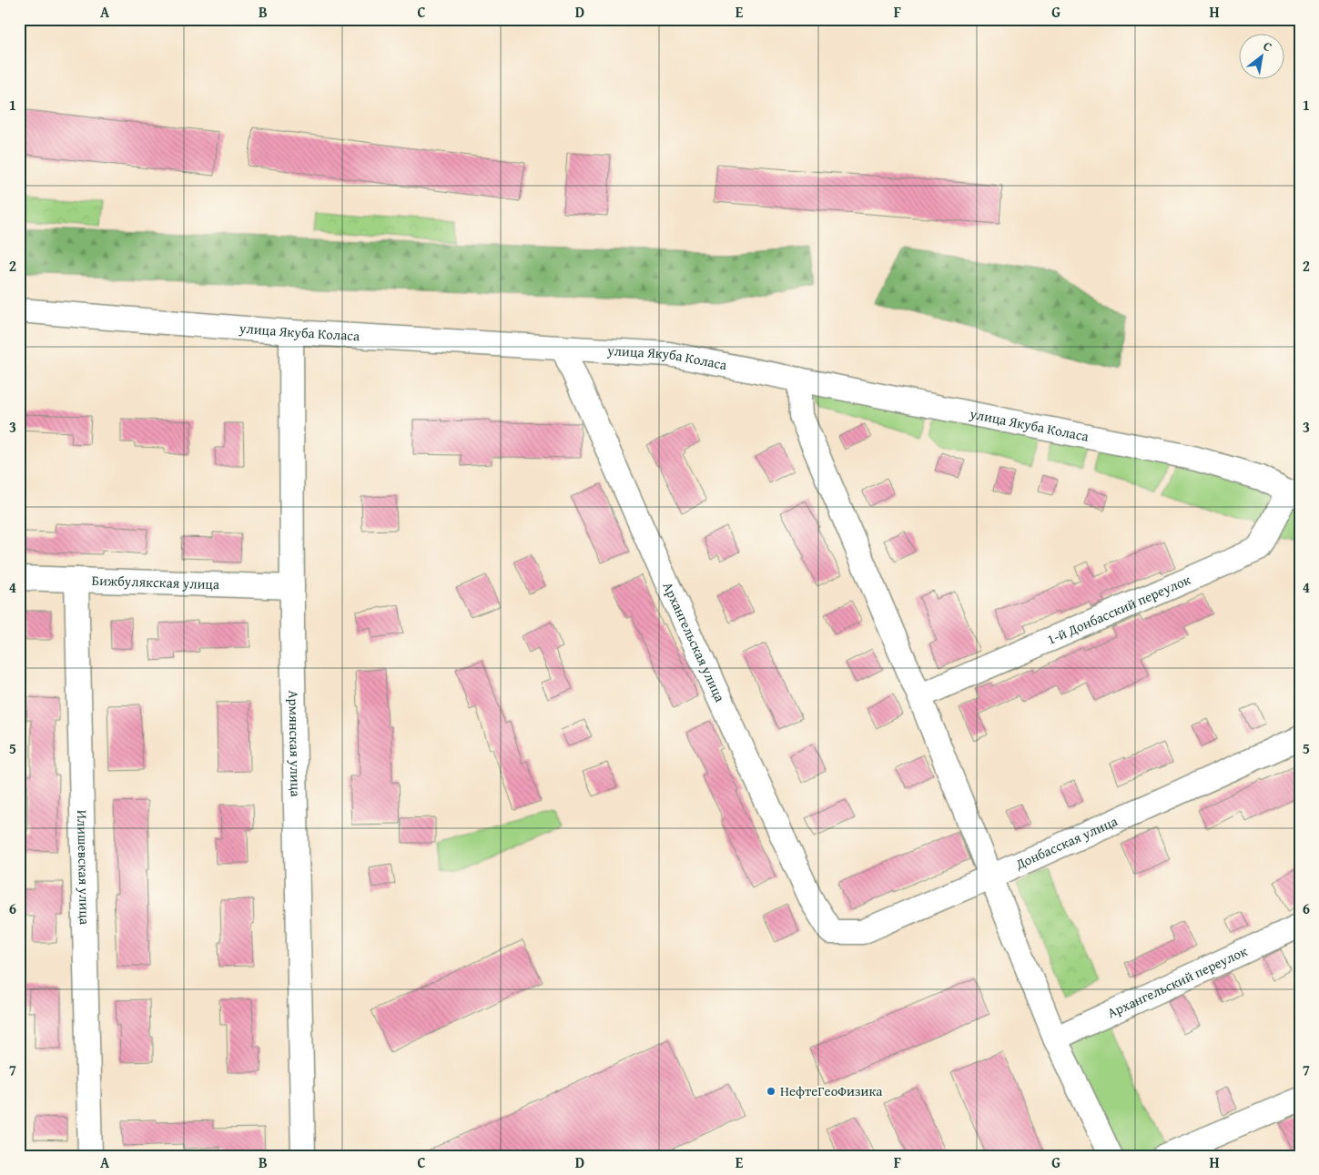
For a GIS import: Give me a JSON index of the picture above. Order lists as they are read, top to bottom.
{
  "streets": {
    "street": [
      "улица Якуба Коласа",
      "Бижбулякская улица",
      "1-й Донбасский переулок",
      "Архангельская улица",
      "Армянская улица",
      "Донбасская улица",
      "Илишевская улица",
      "Архангельский переулок"
    ]
  },
  "crossings": [
    ["улица Якуба Коласа", "1-й Донбасский переулок"],
    ["улица Якуба Коласа", "Архангельская улица"],
    ["улица Якуба Коласа", "Армянская улица"],
    ["Бижбулякская улица", "Армянская улица"],
    ["Бижбулякская улица", "Илишевская улица"],
    ["Архангельская улица", "Донбасская улица"]
  ],
  "places": ["НефтеГеоФизика"],
  "north": "top right",
  "grid": {
    "columns": [
      "A",
      "B",
      "C",
      "D",
      "E",
      "F",
      "G",
      "H"
    ],
    "rows": [
      "1",
      "2",
      "3",
      "4",
      "5",
      "6",
      "7"
    ]
  }
}
